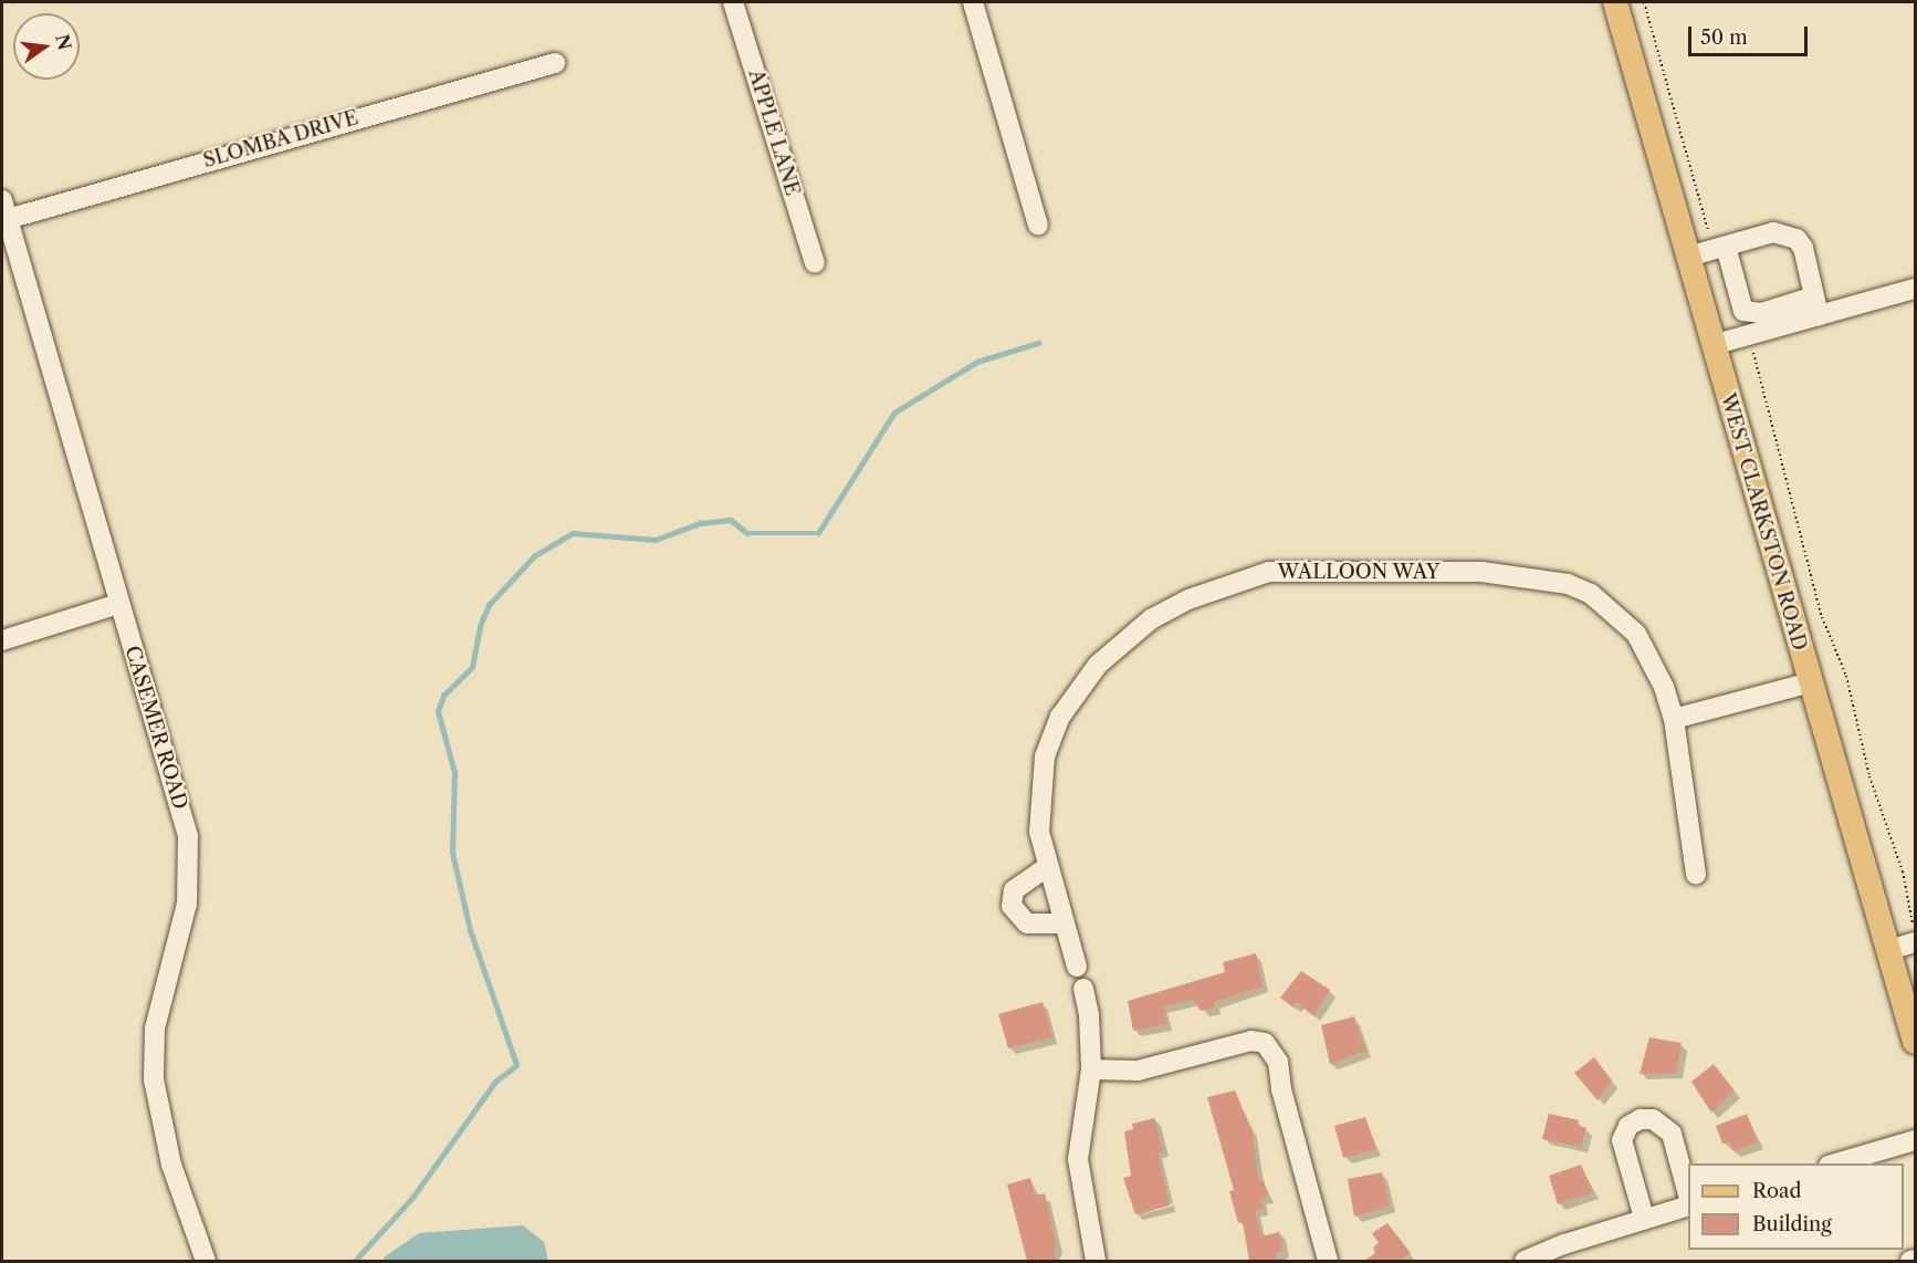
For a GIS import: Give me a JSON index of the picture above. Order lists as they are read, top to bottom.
{
  "streets": {
    "main road": ["WEST CLARKSTON ROAD"],
    "street": [
      "APPLE LANE",
      "SLOMBA DRIVE",
      "WALLOON WAY",
      "CASEMER ROAD"
    ]
  },
  "crossings": [
    ["SLOMBA DRIVE", "CASEMER ROAD"]
  ],
  "legend": ["Road", "Building"],
  "scale_bar": "50 m",
  "north": "right"
}
